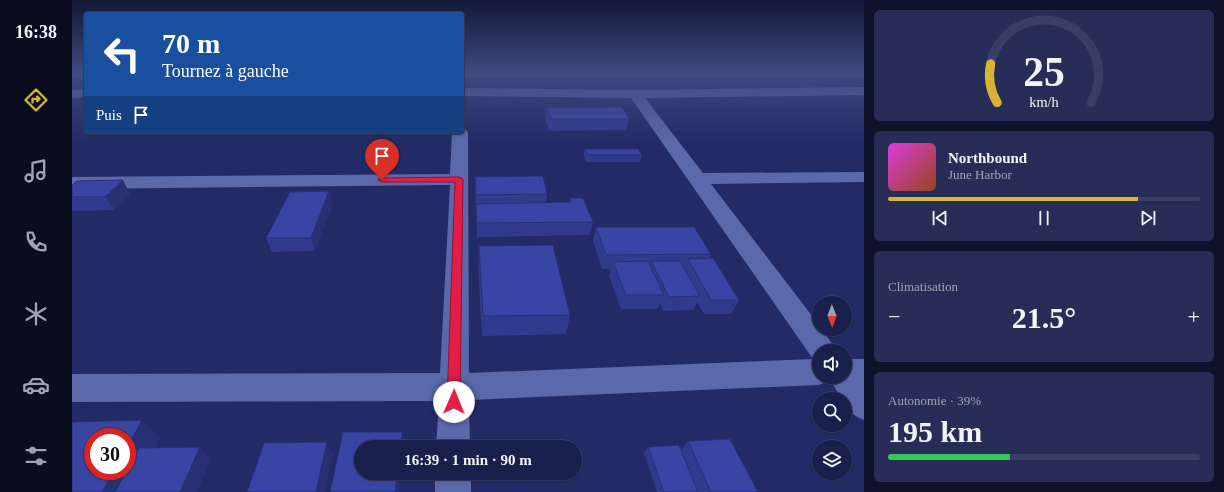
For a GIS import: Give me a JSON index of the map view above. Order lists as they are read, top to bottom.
{
  "north": "bottom",
  "page": {
    "tabs": "16:38",
    "turn": ["70 m", "Tournez à gauche"],
    "then": "Puis",
    "song": ["Northbound", "June Harbor"],
    "tile": [
      "Climatisation",
      ["Autonomie · 39%", "195 km"]
    ],
    "heat": ["−", "21.5°", "+"],
    "limit": "30",
    "trip": "16:39 · 1 min · 90 m",
    "gauge": ["25", "km/h"]
  }
}
